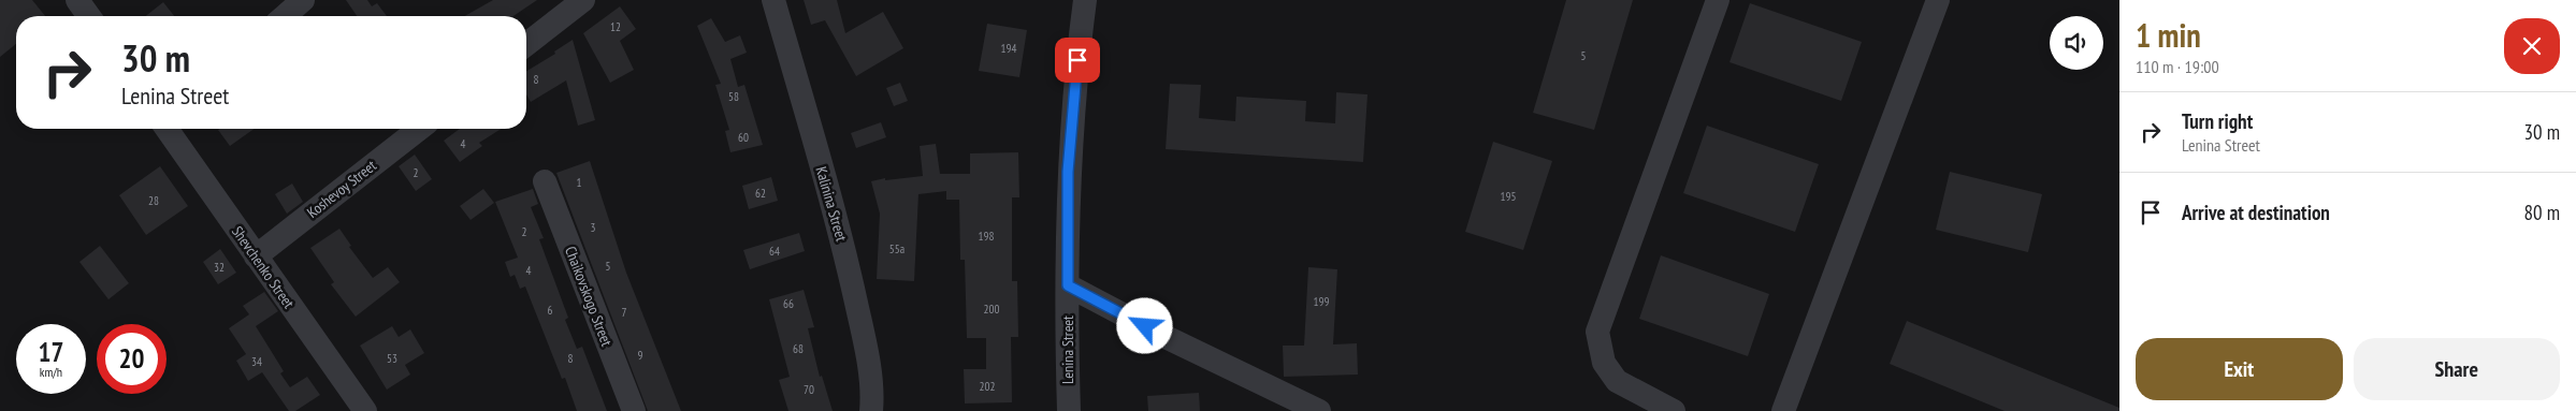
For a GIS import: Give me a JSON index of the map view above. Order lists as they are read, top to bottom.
{
  "streets": {
    "street": [
      "Koshevoy Street",
      "Kalinina Street",
      "Shevchenko Street",
      "Chaikovskogo Street",
      "Lenina Street"
    ]
  },
  "crossings": [
    ["Koshevoy Street", "Shevchenko Street"]
  ],
  "house_numbers": [
    "12",
    "194",
    "5",
    "8",
    "58",
    "60",
    "4",
    "2",
    "1",
    "62",
    "195",
    "28",
    "3",
    "2",
    "198",
    "55а",
    "64",
    "5",
    "32",
    "4",
    "199",
    "66",
    "200",
    "6",
    "7",
    "68",
    "9",
    "53",
    "8",
    "34",
    "202",
    "70"
  ],
  "page": {
    "heading": ["1 min", "110 m · 19:00"],
    "turn": ["30 m", "Lenina Street"],
    "list": [
      {
        "name": "Turn right",
        "note": "Lenina Street",
        "value": "30 m"
      },
      {
        "name": "Arrive at destination",
        "value": "80 m"
      }
    ],
    "speed": "17 km/h",
    "limit": "20",
    "buttons": ["Exit", "Share"]
  }
}
